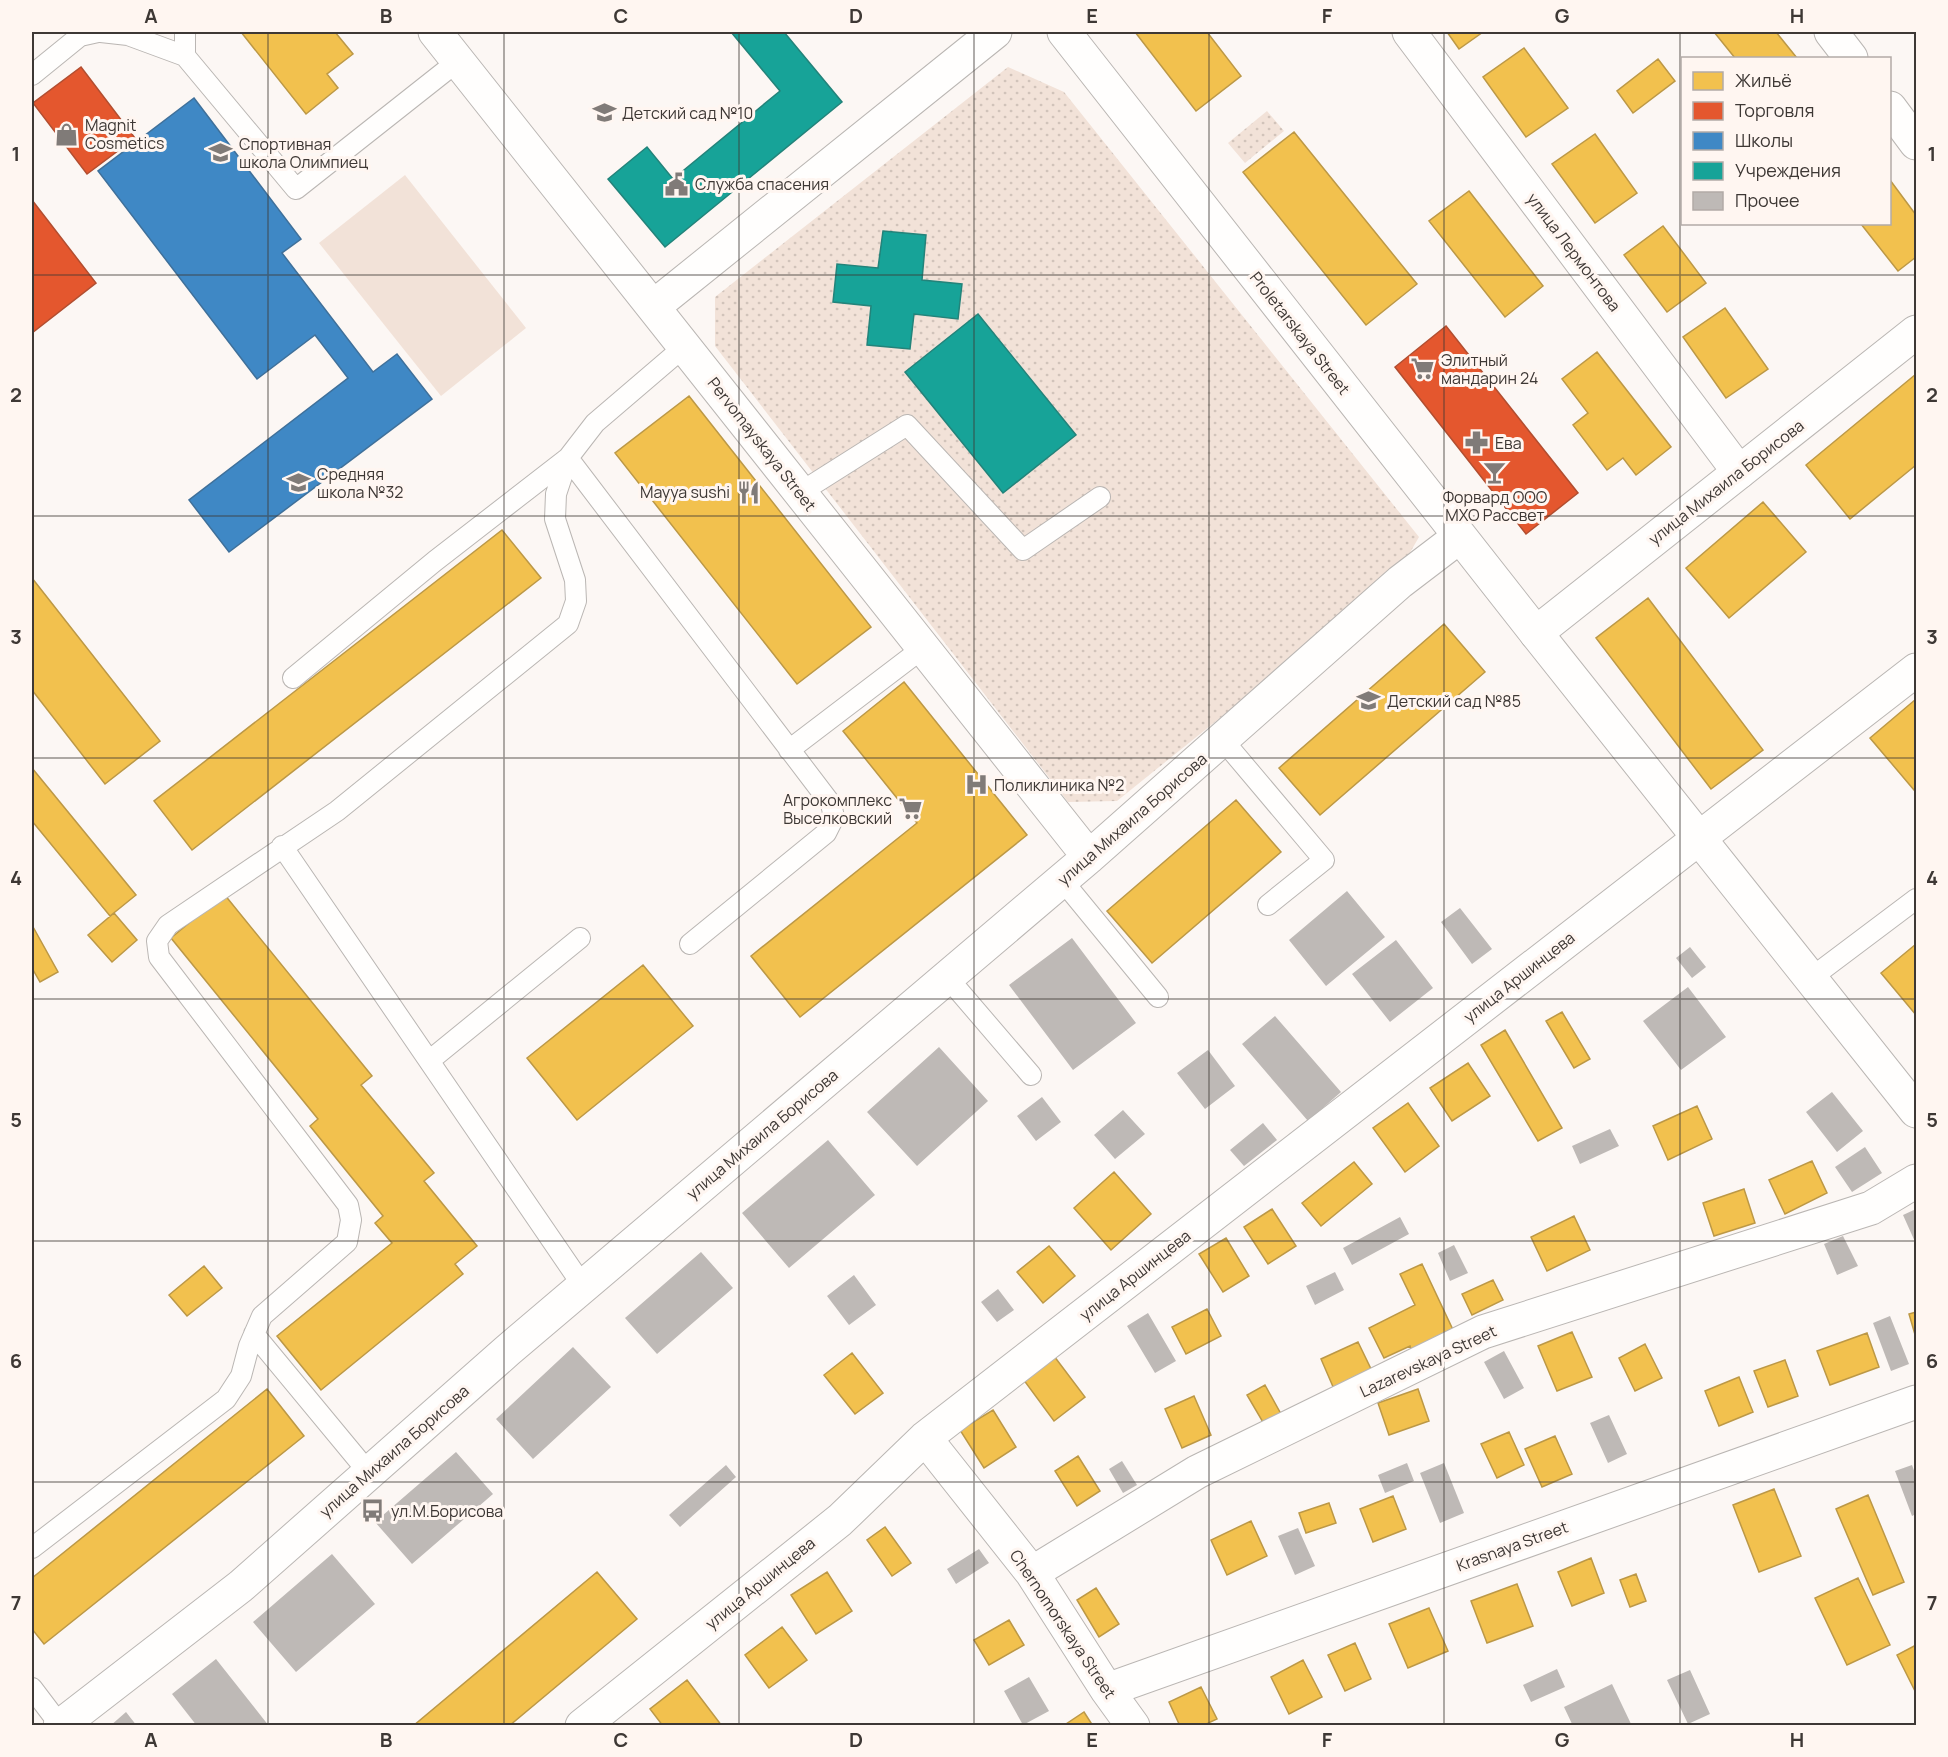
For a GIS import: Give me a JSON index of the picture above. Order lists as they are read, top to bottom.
{
  "streets": {
    "street": [
      "улица Лермонтова",
      "Proletarskaya Street",
      "Pervomayskaya Street",
      "улица Михаила Борисова",
      "улица Аршинцева",
      "Lazarevskaya Street",
      "Krasnaya Street",
      "Chernomorskaya Street"
    ]
  },
  "crossings": [
    ["улица Лермонтова", "улица Михаила Борисова"],
    ["Proletarskaya Street", "улица Михаила Борисова"],
    ["Pervomayskaya Street", "улица Михаила Борисова"],
    ["улица Аршинцева", "Chernomorskaya Street"],
    ["Lazarevskaya Street", "Chernomorskaya Street"],
    ["Krasnaya Street", "Chernomorskaya Street"]
  ],
  "places": {
    "school or university": [
      "Детский сад №10",
      "Спортивная школа Олимпиец",
      "Средняя школа №32",
      "Детский сад №85"
    ],
    "shop": ["Magnit Cosmetics"],
    "public building": ["Служба спасения"],
    "supermarket": ["Элитный мандарин 24", "Агрокомплекс Выселковский"],
    "pharmacy": ["Ева"],
    "bar": ["Форвард ООО МХО Рассвет"],
    "restaurant": ["Mayya sushi"],
    "hospital": ["Поликлиника №2"],
    "bus stop": ["ул.М.Борисова"]
  },
  "legend": [
    "Жильё",
    "Торговля",
    "Школы",
    "Учреждения",
    "Прочее"
  ],
  "grid": {
    "columns": [
      "A",
      "B",
      "C",
      "D",
      "E",
      "F",
      "G",
      "H"
    ],
    "rows": [
      "1",
      "2",
      "3",
      "4",
      "5",
      "6",
      "7"
    ]
  }
}
